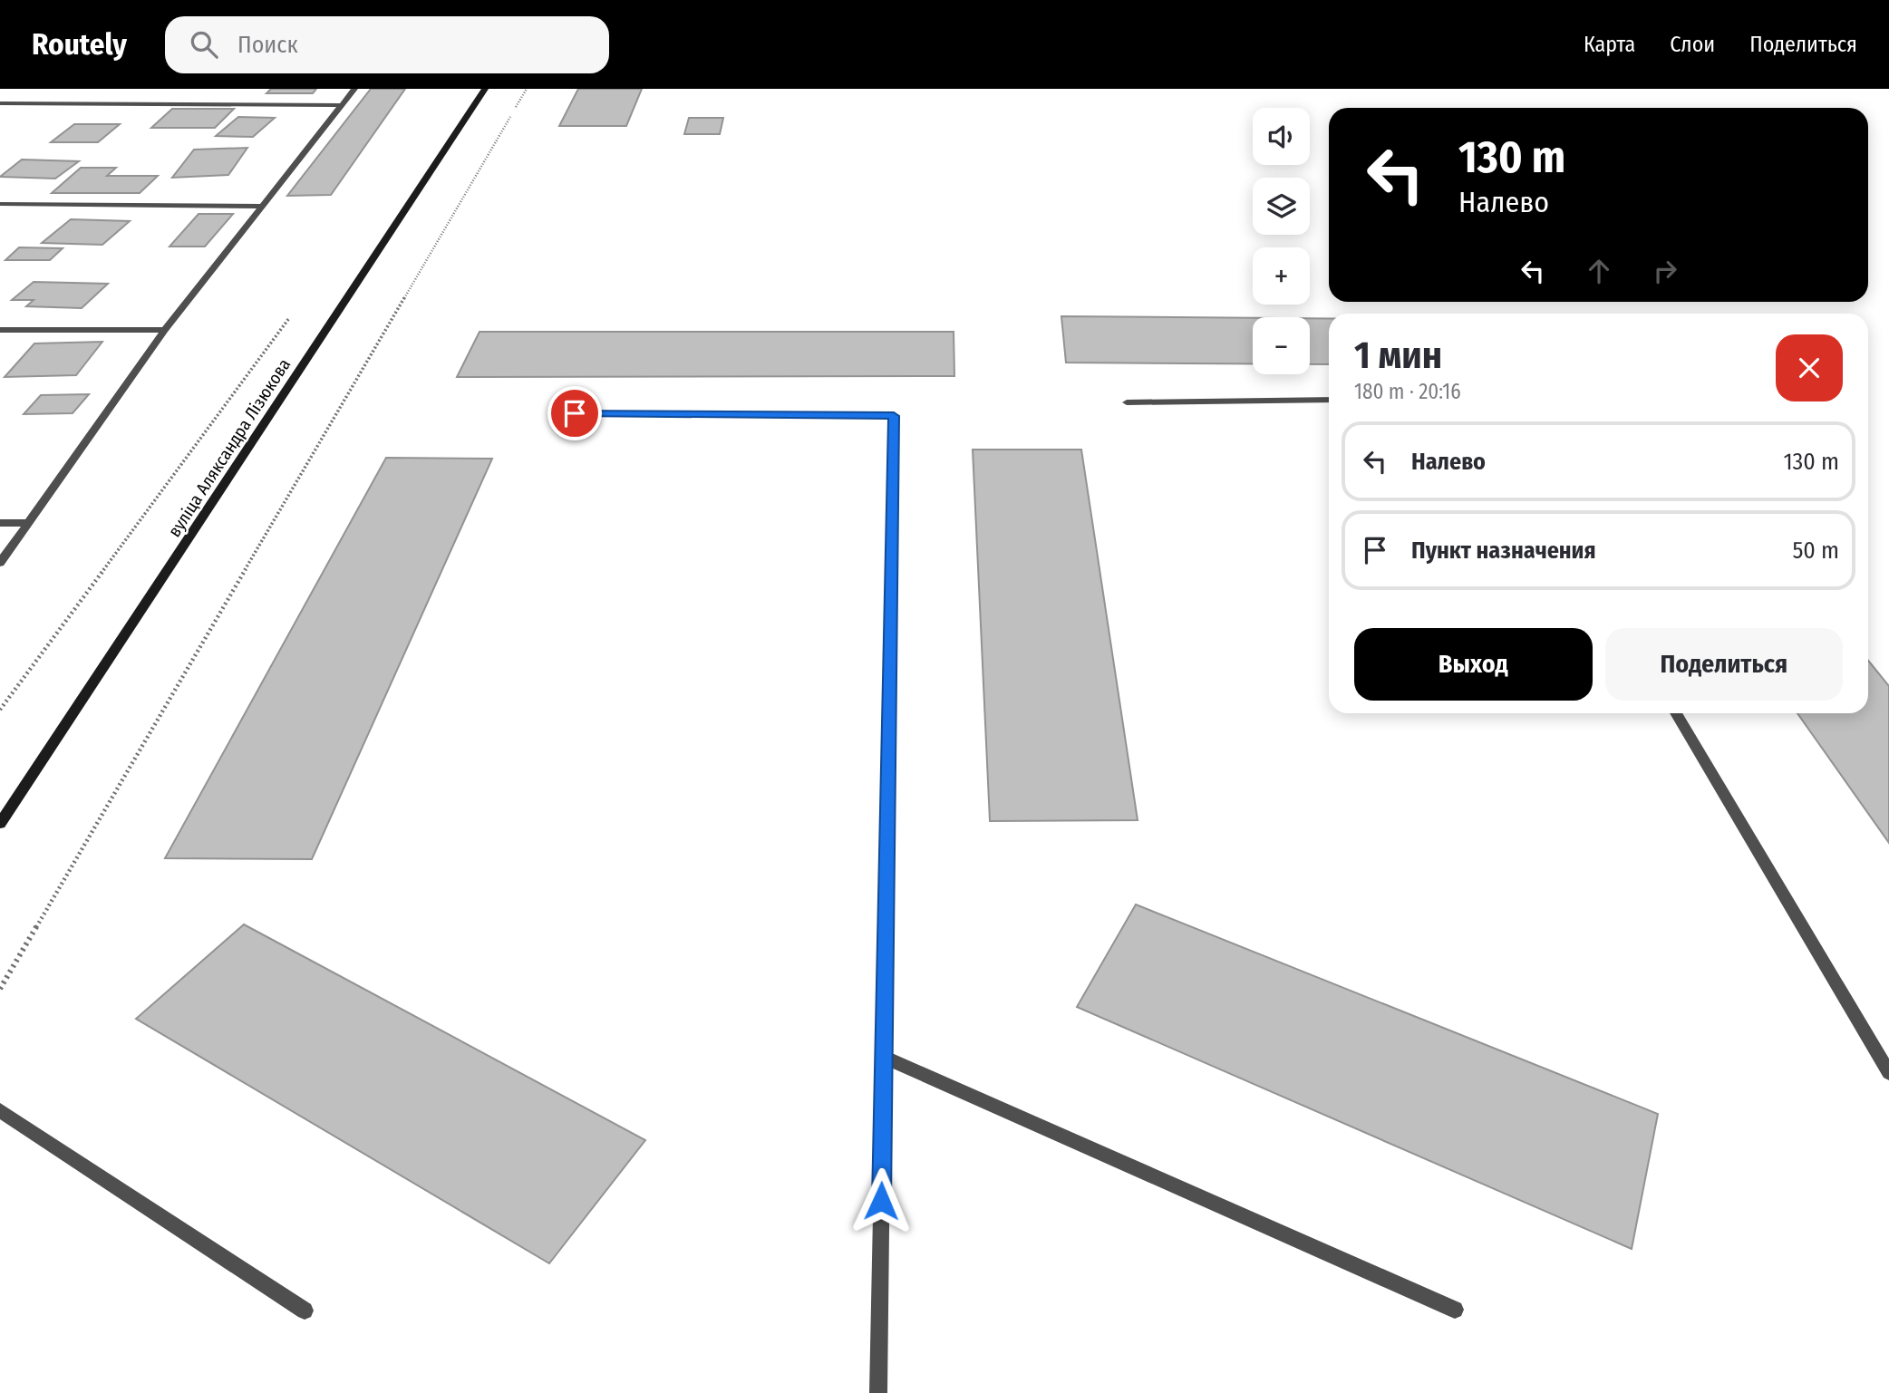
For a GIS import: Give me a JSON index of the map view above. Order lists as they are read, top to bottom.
{
  "streets": {
    "street": ["вуліца Аляксандра Лізюкова"]
  },
  "page": {
    "header": "Routely",
    "search": "Поиск",
    "nav": ["Карта", "Слои", "Поделиться"],
    "map_buttons": ["+", "−"],
    "turn": ["130 m", "Налево"],
    "heading": ["1 мин", "180 m · 20:16"],
    "list": [
      {
        "name": "Налево",
        "value": "130 m"
      },
      {
        "name": "Пункт назначения",
        "value": "50 m"
      }
    ],
    "buttons": ["Выход", "Поделиться"]
  }
}
